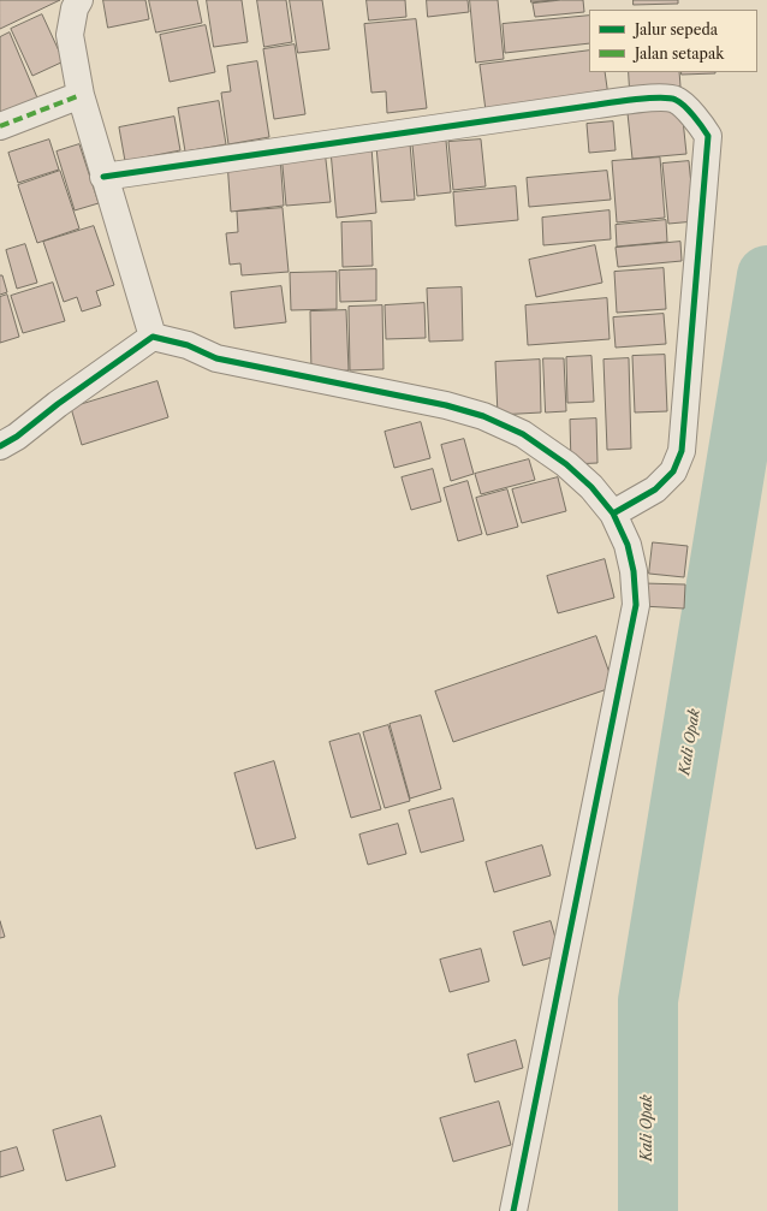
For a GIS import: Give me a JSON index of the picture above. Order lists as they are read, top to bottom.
{
  "water": ["Kali Opak"],
  "legend": ["Jalur sepeda", "Jalan setapak"]
}
